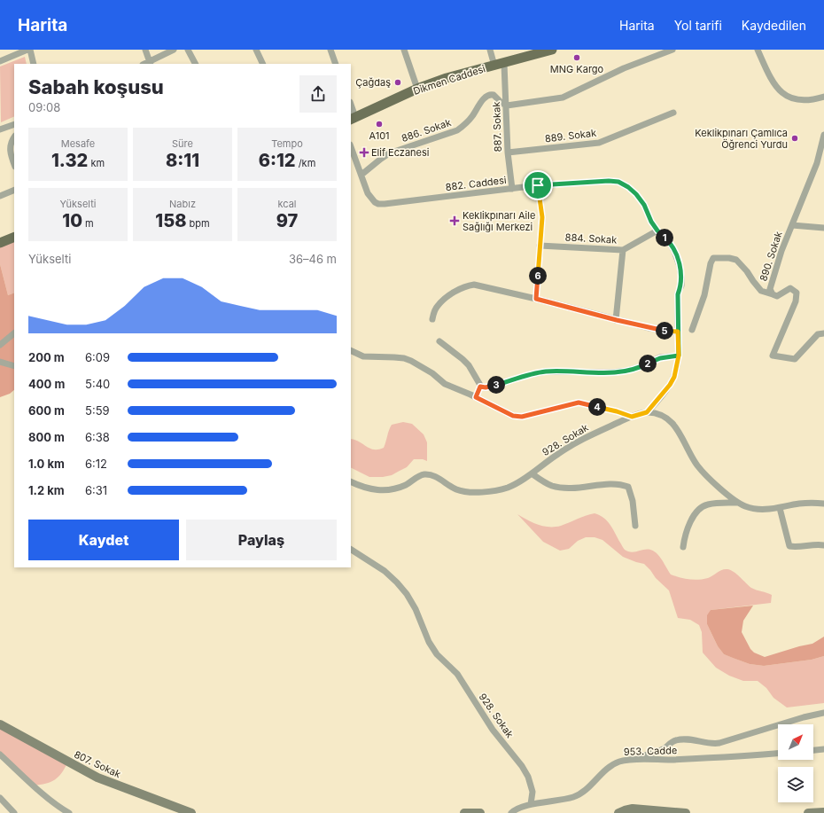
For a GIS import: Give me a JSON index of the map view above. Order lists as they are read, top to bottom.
{
  "streets": {
    "main road": ["Dikmen Caddesi", "807. Sokak"],
    "street": [
      "887. Sokak",
      "886. Sokak",
      "889. Sokak",
      "882. Caddesi",
      "884. Sokak",
      "890. Sokak",
      "928. Sokak",
      "953. Cadde"
    ]
  },
  "crossings": [
    ["Dikmen Caddesi", "887. Sokak"],
    ["887. Sokak", "886. Sokak"],
    ["887. Sokak", "889. Sokak"],
    ["887. Sokak", "882. Caddesi"],
    ["886. Sokak", "882. Caddesi"],
    ["882. Caddesi", "884. Sokak"],
    ["882. Caddesi", "928. Sokak"],
    ["928. Sokak", "953. Cadde"]
  ],
  "places": {
    "other": [
      "MNG Kargo",
      "Çağdaş",
      "A101",
      "Keklikpınarı Çamlıca Öğrenci Yurdu"
    ],
    "health": ["Elif Eczanesi", "Keklikpınarı Aile Sağlığı Merkezi"]
  },
  "north": "top right",
  "page": {
    "header": "Harita",
    "nav": ["Harita", "Yol tarifi", "Kaydedilen"],
    "heading": ["Sabah koşusu", "09:08"],
    "stats": [
      ["Mesafe", "1.32 km"],
      ["Süre", "8:11"],
      ["Tempo", "6:12 /km"],
      ["Yükselti", "10 m"],
      ["Nabız", "158 bpm"],
      ["kcal", "97"]
    ],
    "pins": [
      "1",
      "6",
      "5",
      "2",
      "3",
      "4"
    ],
    "chart": ["Yükselti", "36–46 m"],
    "list": [
      {
        "name": "200 m",
        "note": "6:09"
      },
      {
        "name": "400 m",
        "note": "5:40"
      },
      {
        "name": "600 m",
        "note": "5:59"
      },
      {
        "name": "800 m",
        "note": "6:38"
      },
      {
        "name": "1.0 km",
        "note": "6:12"
      },
      {
        "name": "1.2 km",
        "note": "6:31"
      }
    ],
    "buttons": ["Kaydet", "Paylaş"]
  }
}
